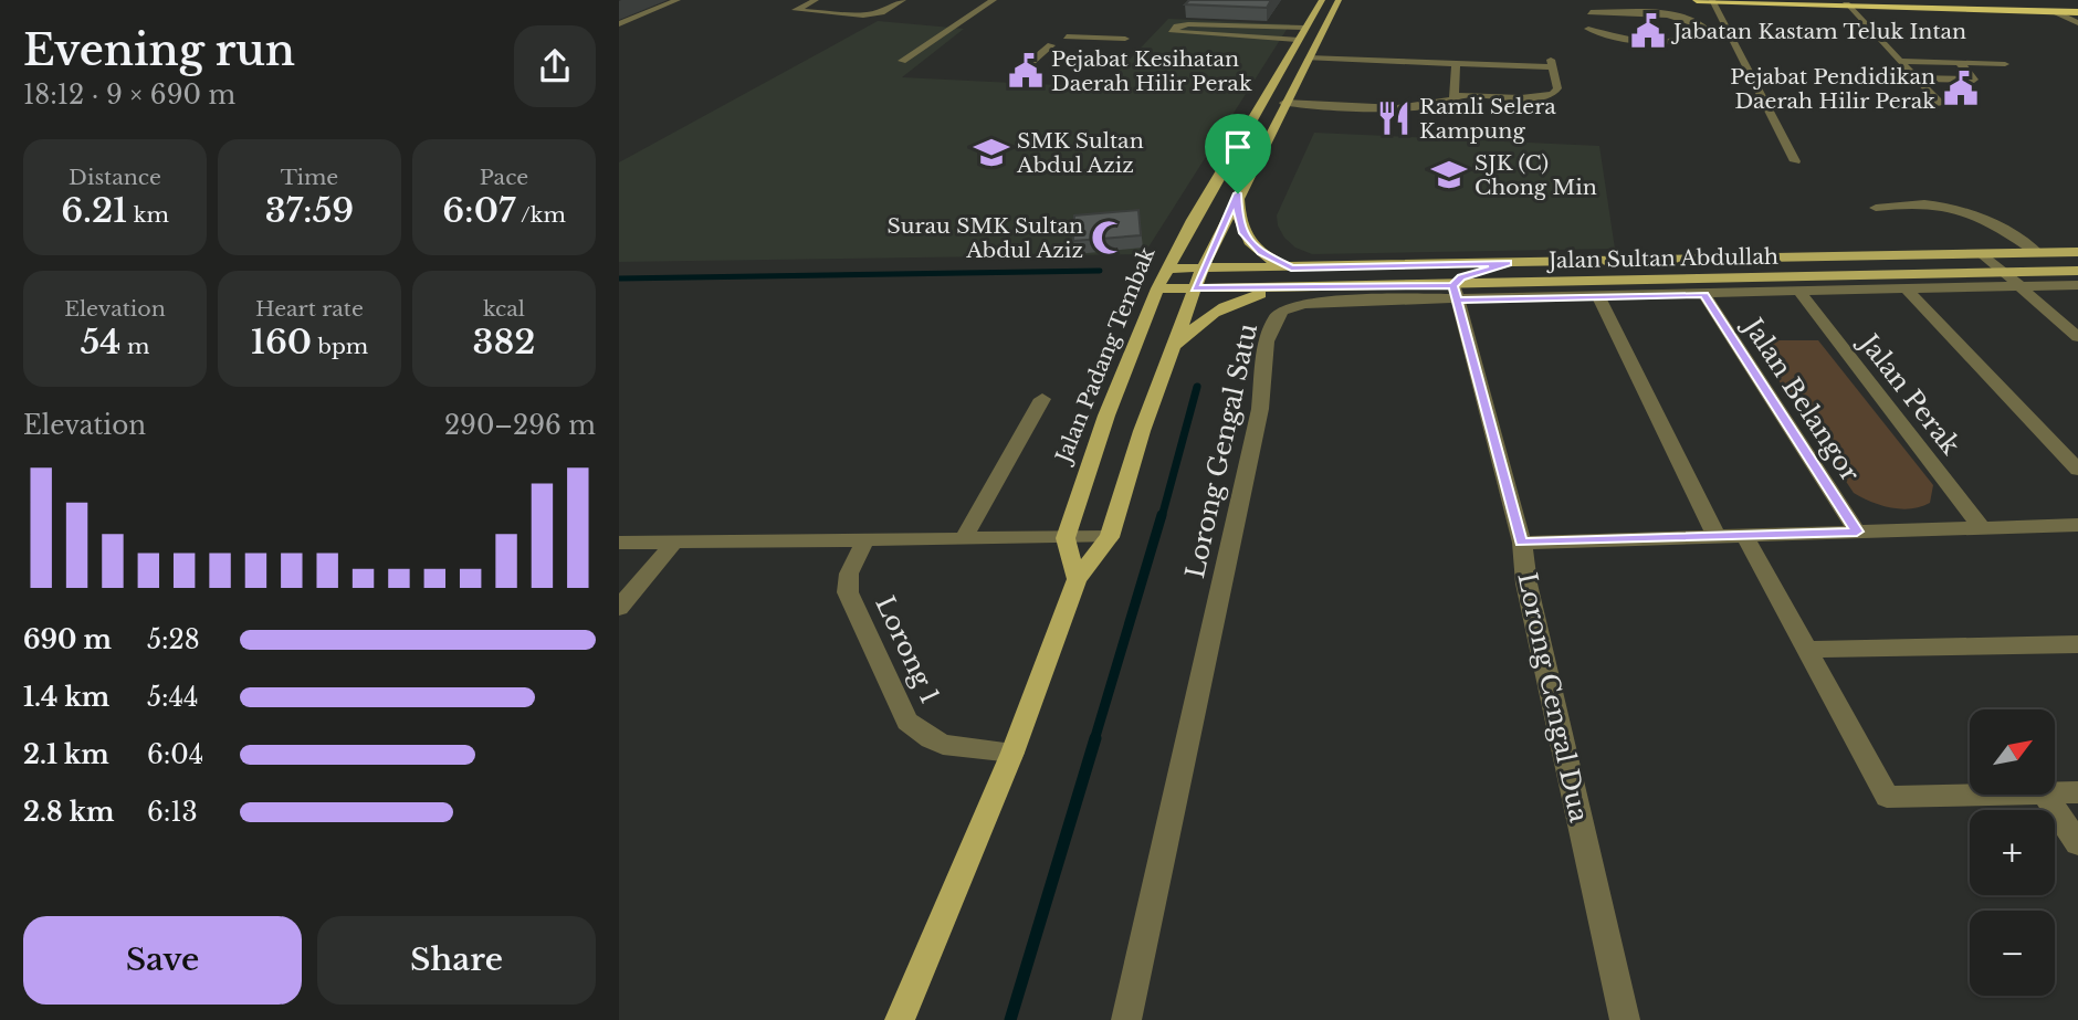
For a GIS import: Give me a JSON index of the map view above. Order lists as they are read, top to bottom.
{
  "streets": {
    "main road": ["Jalan Sultan Abdullah", "Jalan Padang Tembak"],
    "street": [
      "Jalan Perak",
      "Jalan Belangor",
      "Lorong Gengal Satu",
      "Lorong 1",
      "Lorong Cengal Dua"
    ]
  },
  "crossings": [
    ["Jalan Sultan Abdullah", "Jalan Padang Tembak"],
    ["Jalan Sultan Abdullah", "Lorong Gengal Satu"],
    ["Jalan Sultan Abdullah", "Lorong Cengal Dua"],
    ["Jalan Perak", "Lorong Gengal Satu"],
    ["Jalan Belangor", "Lorong Gengal Satu"],
    ["Lorong Gengal Satu", "Lorong Cengal Dua"]
  ],
  "places": {
    "public building": ["Jabatan Kastam Teluk Intan", "Pejabat Kesihatan Daerah Hilir Perak", "Pejabat Pendidikan Daerah Hilir Perak"],
    "restaurant": ["Ramli Selera Kampung"],
    "school or university": ["SMK Sultan Abdul Aziz", "SJK (C) Chong Min"],
    "mosque": ["Surau SMK Sultan Abdul Aziz"]
  },
  "north": "top right",
  "page": {
    "heading": ["Evening run", "18:12 · 9 × 690 m"],
    "stats": [
      ["Distance", "6.21 km"],
      ["Time", "37:59"],
      ["Pace", "6:07 /km"],
      ["Elevation", "54 m"],
      ["Heart rate", "160 bpm"],
      ["kcal", "382"]
    ],
    "chart": ["Elevation", "290–296 m"],
    "list": [
      {
        "name": "690 m",
        "note": "5:28"
      },
      {
        "name": "1.4 km",
        "note": "5:44"
      },
      {
        "name": "2.1 km",
        "note": "6:04"
      },
      {
        "name": "2.8 km",
        "note": "6:13"
      }
    ],
    "map_buttons": ["+", "−"],
    "buttons": ["Save", "Share"]
  }
}
